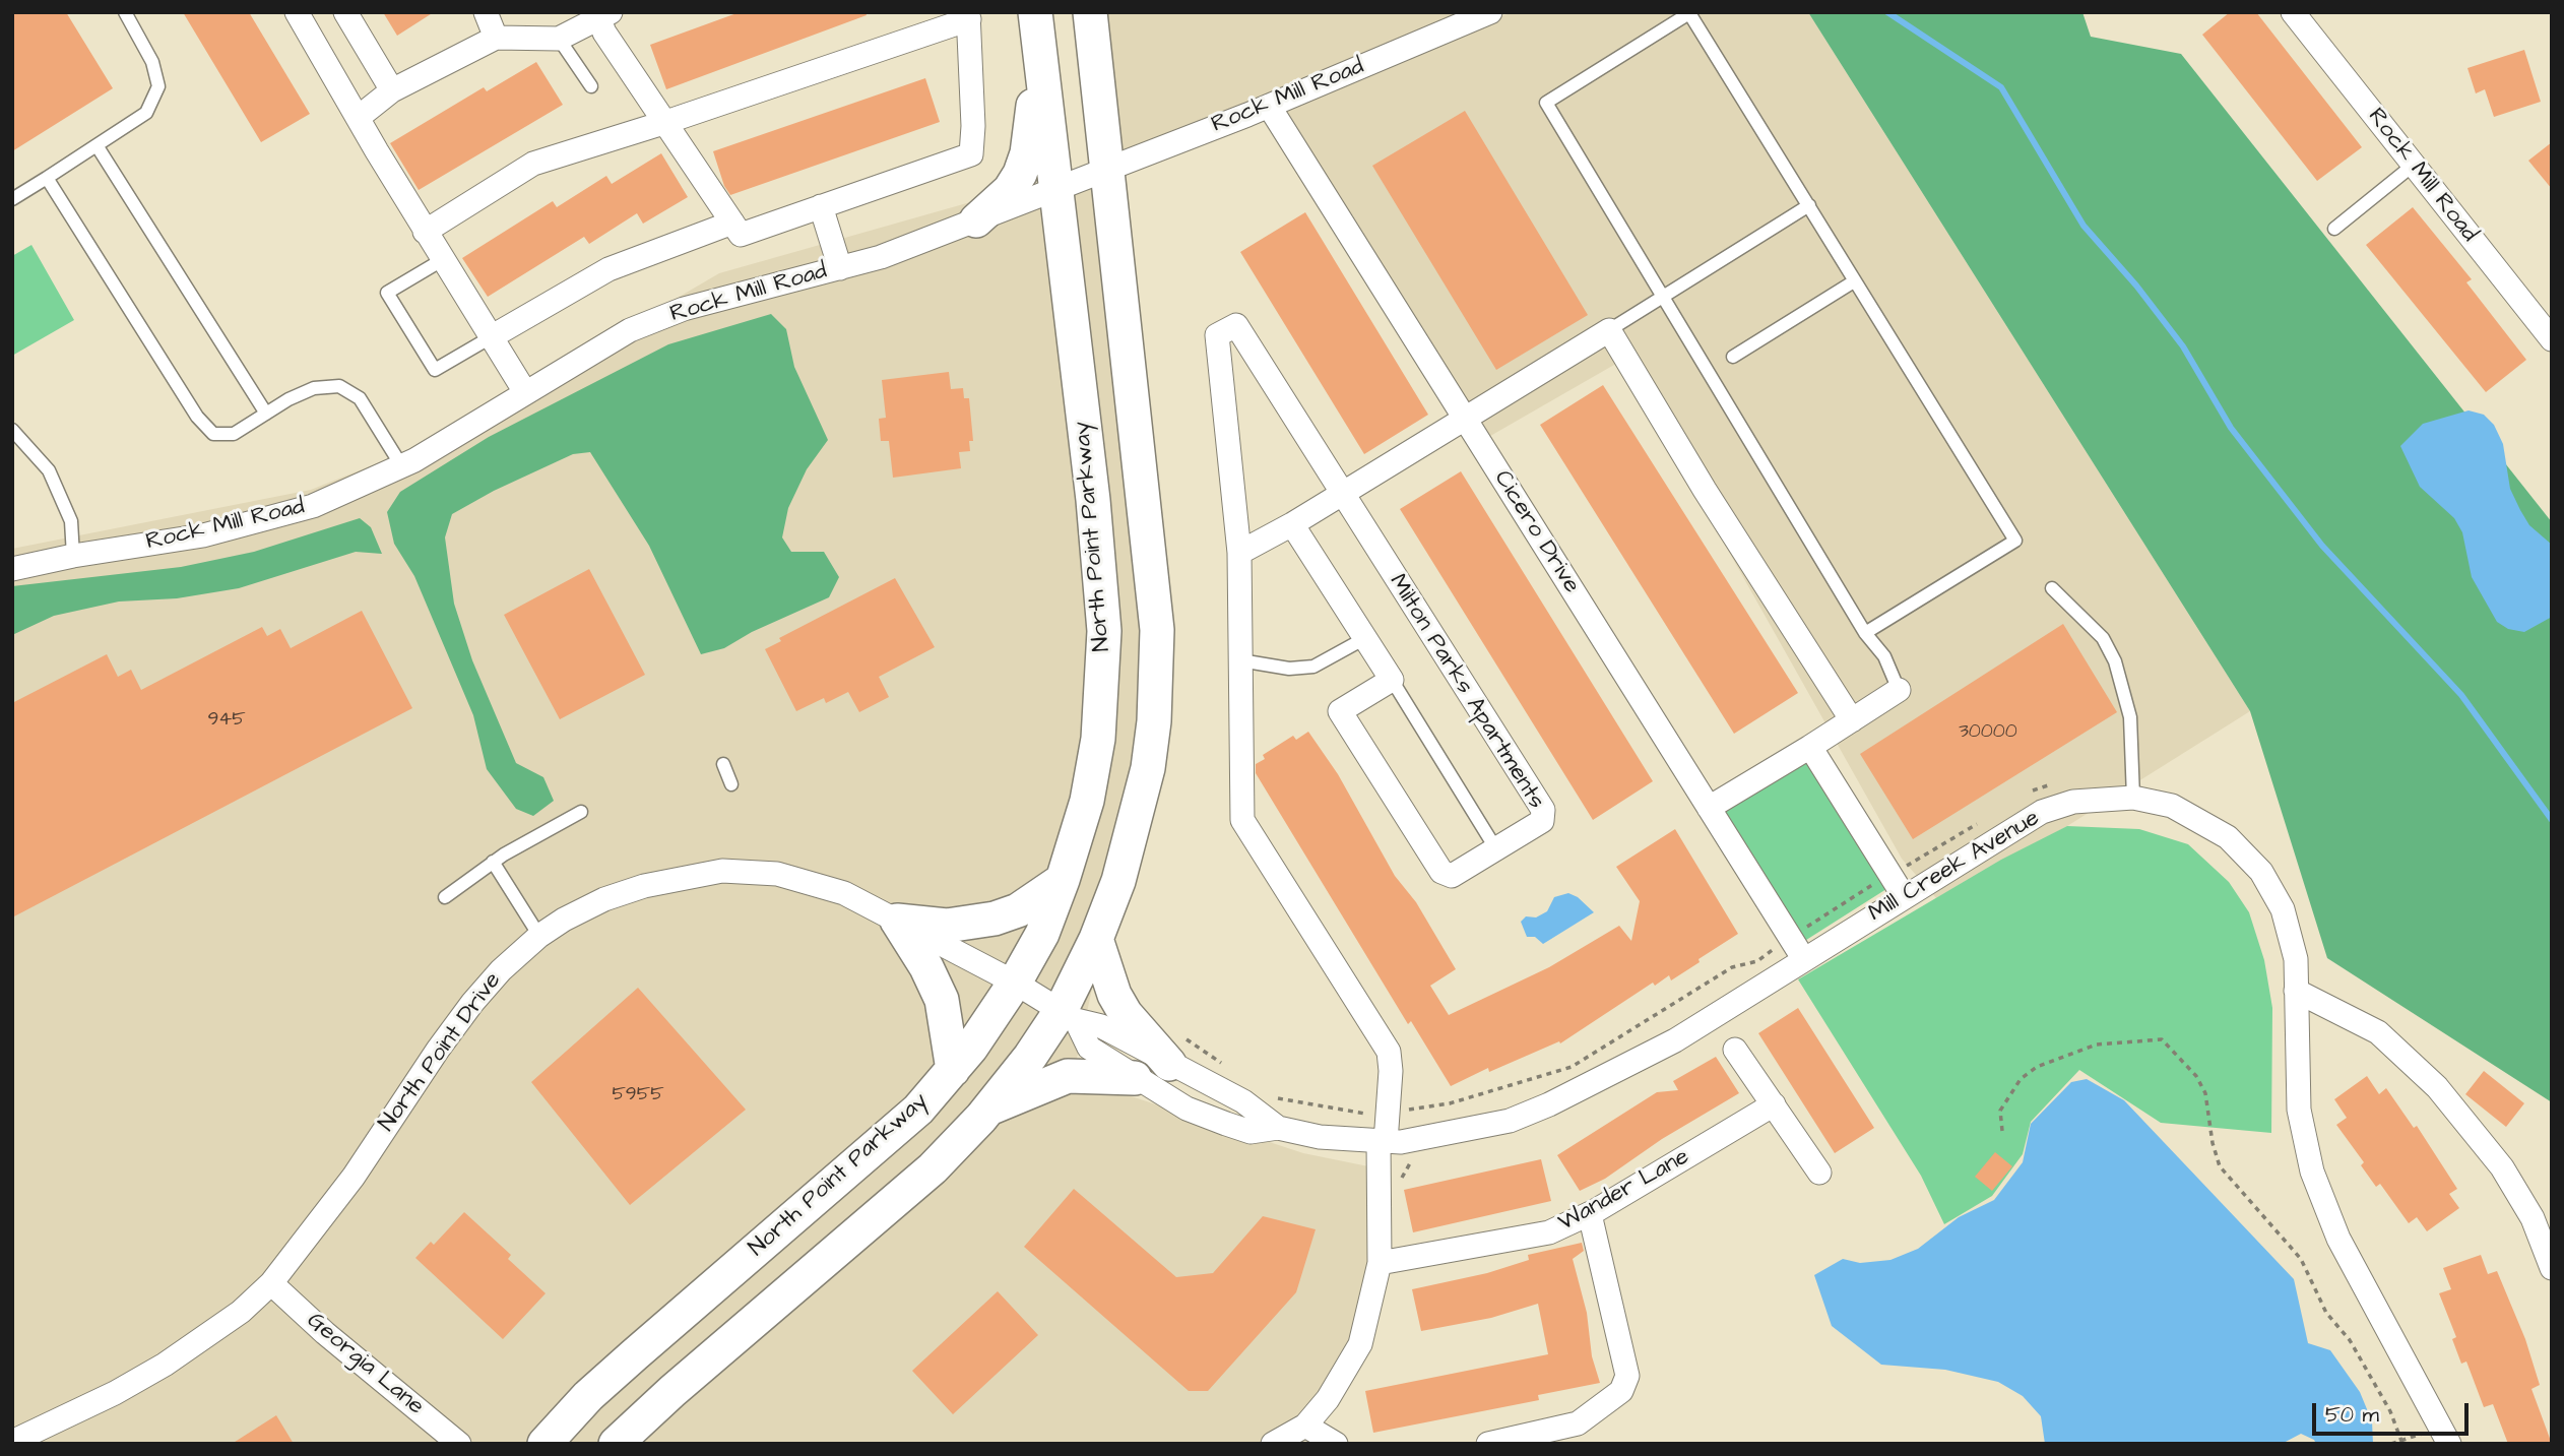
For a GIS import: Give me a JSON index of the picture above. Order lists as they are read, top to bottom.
{
  "streets": {
    "street": [
      "Rock Mill Road",
      "Cicero Drive",
      "North Point Parkway",
      "Milton Parks Apartments",
      "Mill Creek Avenue",
      "North Point Drive",
      "Wander Lane",
      "Georgia Lane"
    ]
  },
  "crossings": [
    ["Rock Mill Road", "Cicero Drive"],
    ["Rock Mill Road", "North Point Parkway"],
    ["Cicero Drive", "Mill Creek Avenue"],
    ["North Point Parkway", "North Point Drive"],
    ["Milton Parks Apartments", "Mill Creek Avenue"],
    ["Milton Parks Apartments", "Wander Lane"],
    ["Mill Creek Avenue", "North Point Drive"],
    ["North Point Drive", "Georgia Lane"]
  ],
  "house_numbers": ["945", "30000", "5955"],
  "scale_bar": "50 m"
}
